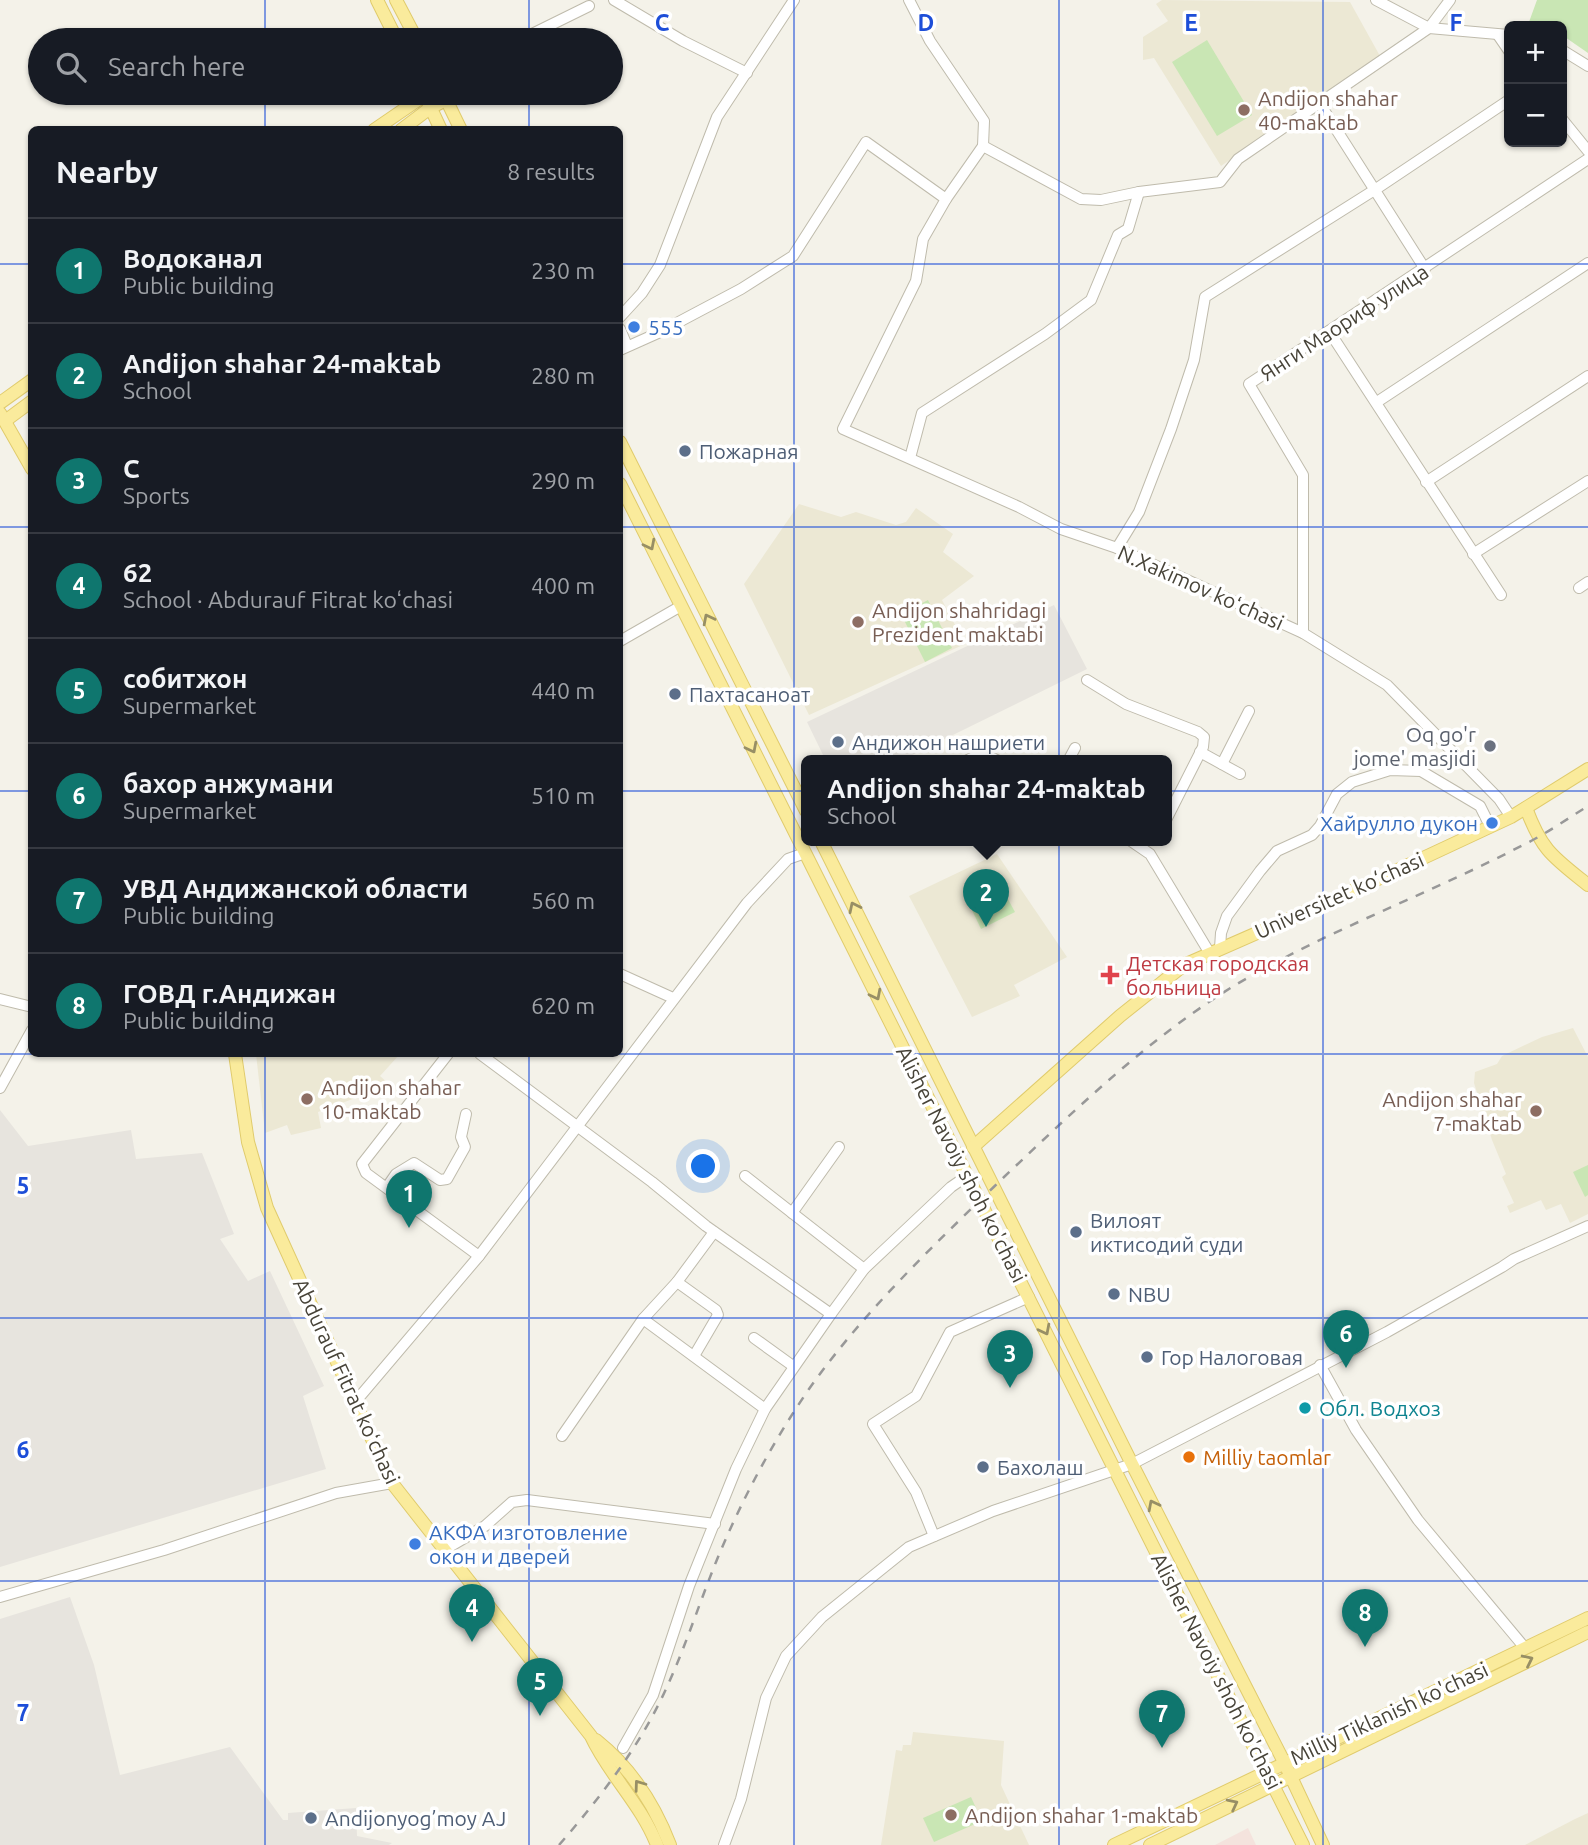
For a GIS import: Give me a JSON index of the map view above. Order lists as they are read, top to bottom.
{
  "streets": {
    "main road": [
      "Universitet kо‘chasi",
      "Alisher Navoiy shoh ko'chasi",
      "Abdurauf Fitrat koʻchasi",
      "Milliy Tiklanish ko'chasi"
    ],
    "street": ["Янги Маориф улица", "N.Xakimov koʻchasi"]
  },
  "crossings": [
    ["Янги Маориф улица", "N.Xakimov koʻchasi"],
    ["N.Xakimov koʻchasi", "Universitet kо‘chasi"],
    ["Universitet kо‘chasi", "Alisher Navoiy shoh ko'chasi"],
    ["Alisher Navoiy shoh ko'chasi", "Milliy Tiklanish ko'chasi"]
  ],
  "places": {
    "other": [
      "Andijon shahar 40-maktab",
      "555",
      "Пожарная",
      "Andijon shahridagi Prezident maktabi",
      "Пахтасаноат",
      "Андижон нашриети",
      "Oq go'r jome' masjidi",
      "Хайрулло дукон",
      "Andijon shahar 10-maktab",
      "Andijon shahar 7-maktab",
      "Вилоят иктисодий суди",
      "NBU",
      "Гор Налоговая",
      "Обл. Водхоз",
      "Milliy taomlar",
      "Бахолаш",
      "АКФА изготовление окон и дверей",
      "Andijon shahar 1-maktab",
      "Andijonyog’moy AJ"
    ],
    "health": ["Детская городская больница"]
  },
  "page": {
    "map_buttons": ["+", "−"],
    "search": "Search here",
    "heading": ["Nearby", "8 results"],
    "list": [
      {
        "mark": "1",
        "name": "Водоканал",
        "note": "Public building",
        "value": "230 m"
      },
      {
        "mark": "2",
        "name": "Andijon shahar 24-maktab",
        "note": "School",
        "value": "280 m"
      },
      {
        "mark": "3",
        "name": "С",
        "note": "Sports",
        "value": "290 m"
      },
      {
        "mark": "4",
        "name": "62",
        "note": "School · Abdurauf Fitrat koʻchasi",
        "value": "400 m"
      },
      {
        "mark": "5",
        "name": "собитжон",
        "note": "Supermarket",
        "value": "440 m"
      },
      {
        "mark": "6",
        "name": "бахор анжумани",
        "note": "Supermarket",
        "value": "510 m"
      },
      {
        "mark": "7",
        "name": "УВД Андижанской области",
        "note": "Public building",
        "value": "560 m"
      },
      {
        "mark": "8",
        "name": "ГОВД г.Андижан",
        "note": "Public building",
        "value": "620 m"
      }
    ],
    "popup": ["Andijon shahar 24-maktab", "School"],
    "pins": [
      "2",
      "1",
      "6",
      "3",
      "4",
      "8",
      "5",
      "7"
    ]
  },
  "grid": {
    "columns": [
      "C",
      "D",
      "E",
      "F"
    ],
    "rows": ["5", "6", "7"]
  }
}
